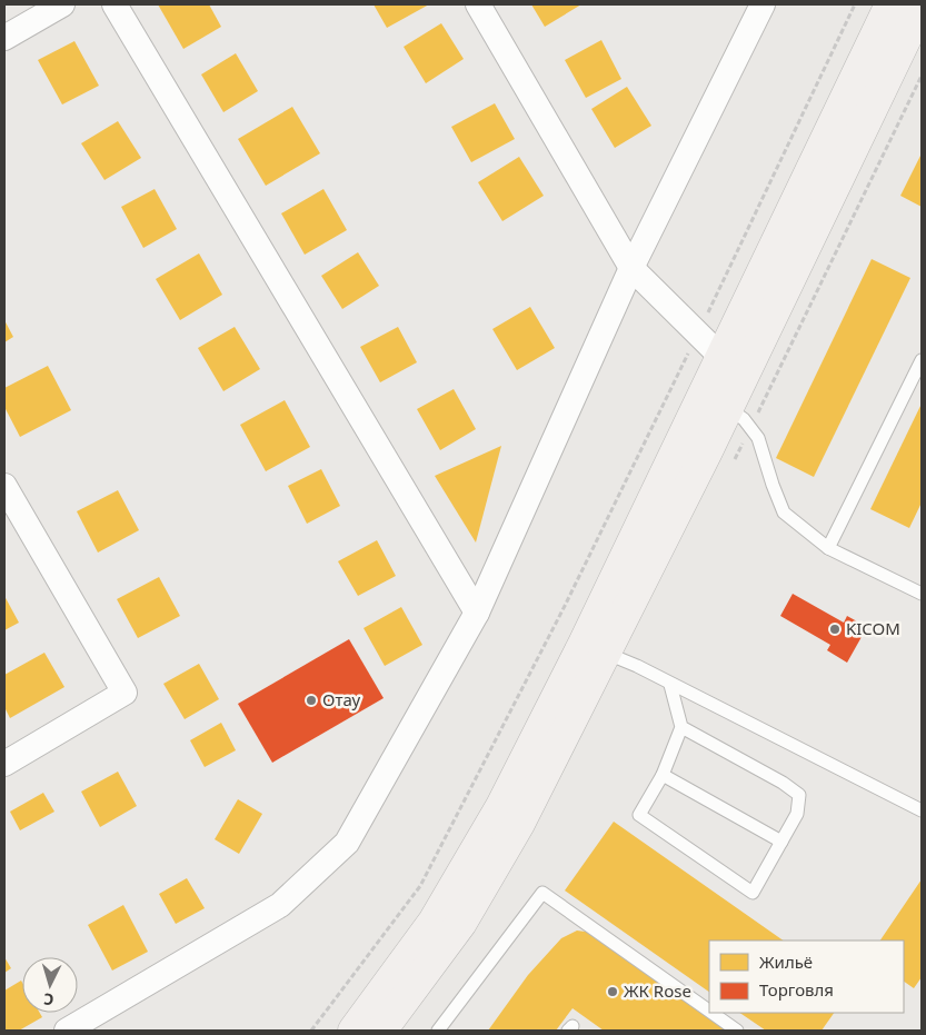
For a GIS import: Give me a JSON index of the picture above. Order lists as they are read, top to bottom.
{
  "places": ["KICOM", "Отау", "ЖК Rose"],
  "legend": ["Жильё", "Торговля"],
  "north": "bottom"
}
